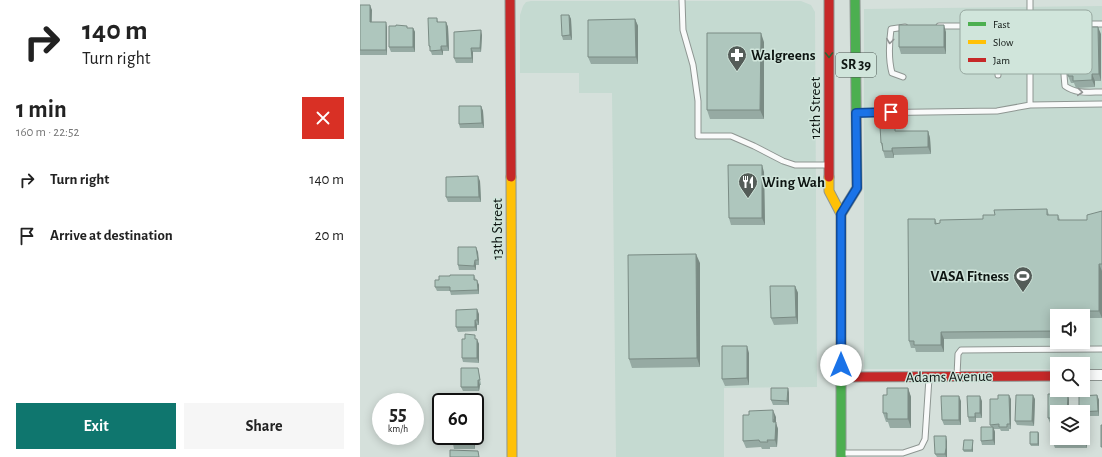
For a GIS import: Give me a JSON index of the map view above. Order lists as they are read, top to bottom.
{
  "streets": {
    "main road": [
      "SR 39",
      "12th Street",
      "13th Street",
      "Adams Avenue"
    ]
  },
  "crossings": [
    ["SR 39", "12th Street"],
    ["12th Street", "Adams Avenue"]
  ],
  "places": {
    "pharmacy": ["Walgreens"],
    "restaurant": ["Wing Wah"],
    "sports": ["VASA Fitness"]
  },
  "legend": ["Fast", "Slow", "Jam"],
  "page": {
    "turn": ["140 m", "Turn right"],
    "heading": ["1 min", "160 m · 22:52"],
    "list": [
      {
        "name": "Turn right",
        "value": "140 m"
      },
      {
        "name": "Arrive at destination",
        "value": "20 m"
      }
    ],
    "speed": "55 km/h",
    "limit": "60",
    "buttons": ["Exit", "Share"]
  }
}
